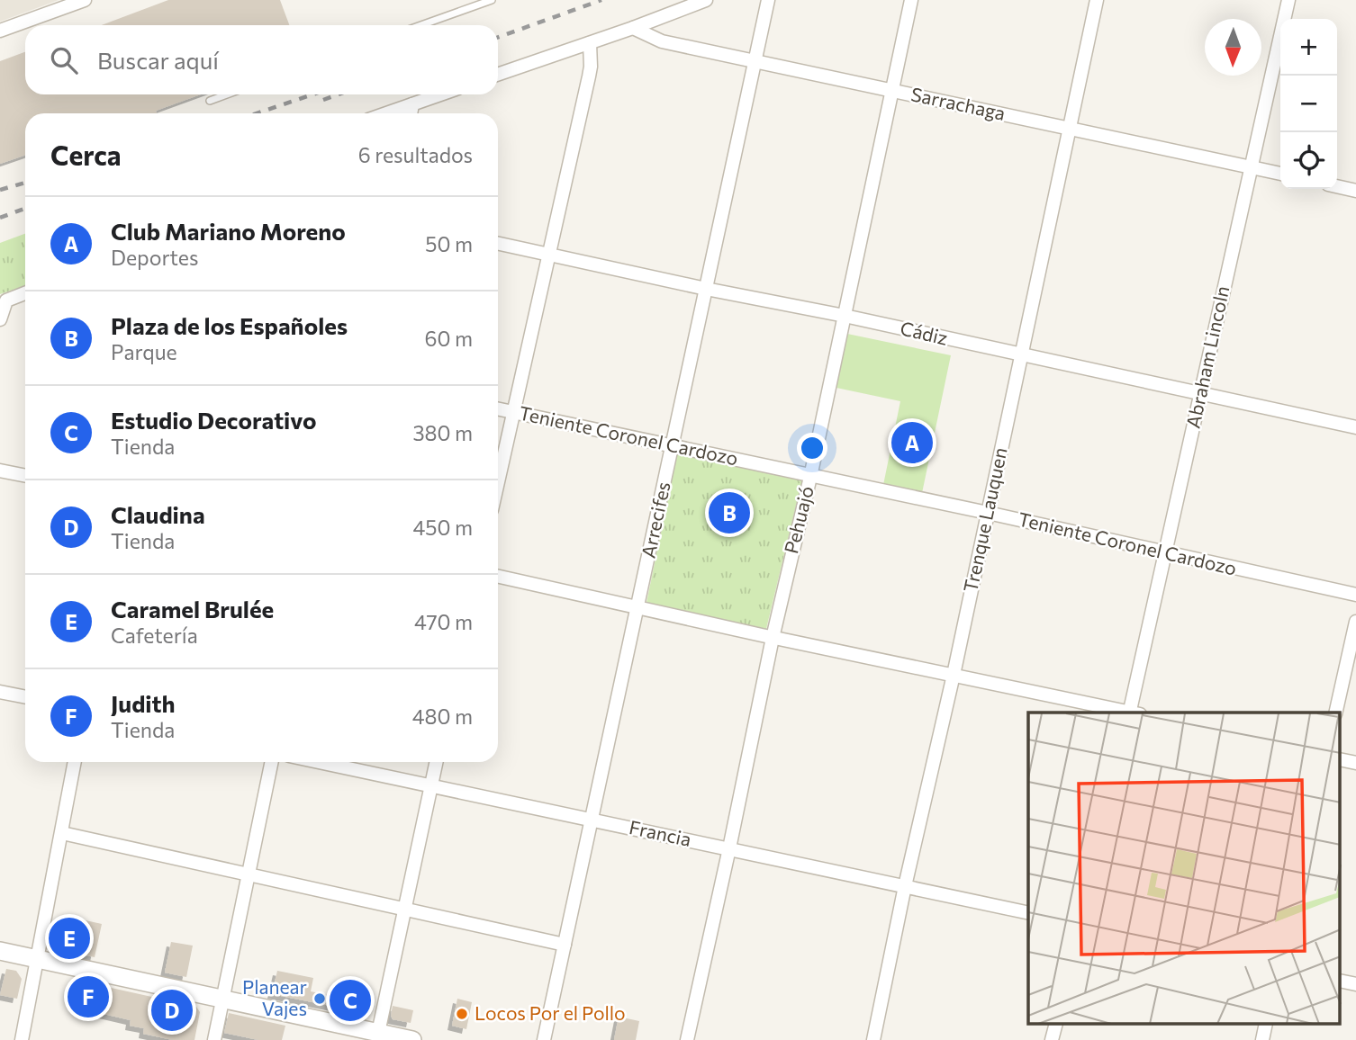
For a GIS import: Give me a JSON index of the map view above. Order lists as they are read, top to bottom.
{
  "streets": {
    "street": [
      "Sarrachaga",
      "Cádiz",
      "Abraham Lincoln",
      "Teniente Coronel Cardozo",
      "Arrecifes",
      "Pehuajó",
      "Trenque Lauquen",
      "Francia"
    ]
  },
  "crossings": [
    ["Sarrachaga", "Abraham Lincoln"],
    ["Sarrachaga", "Arrecifes"],
    ["Sarrachaga", "Pehuajó"],
    ["Sarrachaga", "Trenque Lauquen"],
    ["Cádiz", "Abraham Lincoln"],
    ["Cádiz", "Arrecifes"],
    ["Cádiz", "Pehuajó"],
    ["Cádiz", "Trenque Lauquen"],
    ["Abraham Lincoln", "Teniente Coronel Cardozo"],
    ["Teniente Coronel Cardozo", "Arrecifes"],
    ["Teniente Coronel Cardozo", "Pehuajó"],
    ["Teniente Coronel Cardozo", "Trenque Lauquen"],
    ["Arrecifes", "Francia"],
    ["Pehuajó", "Francia"],
    ["Trenque Lauquen", "Francia"]
  ],
  "places": ["Planear Vajes", "Locos Por el Pollo"],
  "north": "bottom",
  "page": {
    "map_buttons": ["+", "−"],
    "search": "Buscar aquí",
    "heading": ["Cerca", "6 resultados"],
    "list": [
      {
        "mark": "A",
        "name": "Club Mariano Moreno",
        "note": "Deportes",
        "value": "50 m"
      },
      {
        "mark": "B",
        "name": "Plaza de los Españoles",
        "note": "Parque",
        "value": "60 m"
      },
      {
        "mark": "C",
        "name": "Estudio Decorativo",
        "note": "Tienda",
        "value": "380 m"
      },
      {
        "mark": "D",
        "name": "Claudina",
        "note": "Tienda",
        "value": "450 m"
      },
      {
        "mark": "E",
        "name": "Caramel Brulée",
        "note": "Cafetería",
        "value": "470 m"
      },
      {
        "mark": "F",
        "name": "Judith",
        "note": "Tienda",
        "value": "480 m"
      }
    ],
    "pins": [
      "A",
      "B",
      "E",
      "F",
      "C",
      "D"
    ]
  }
}
